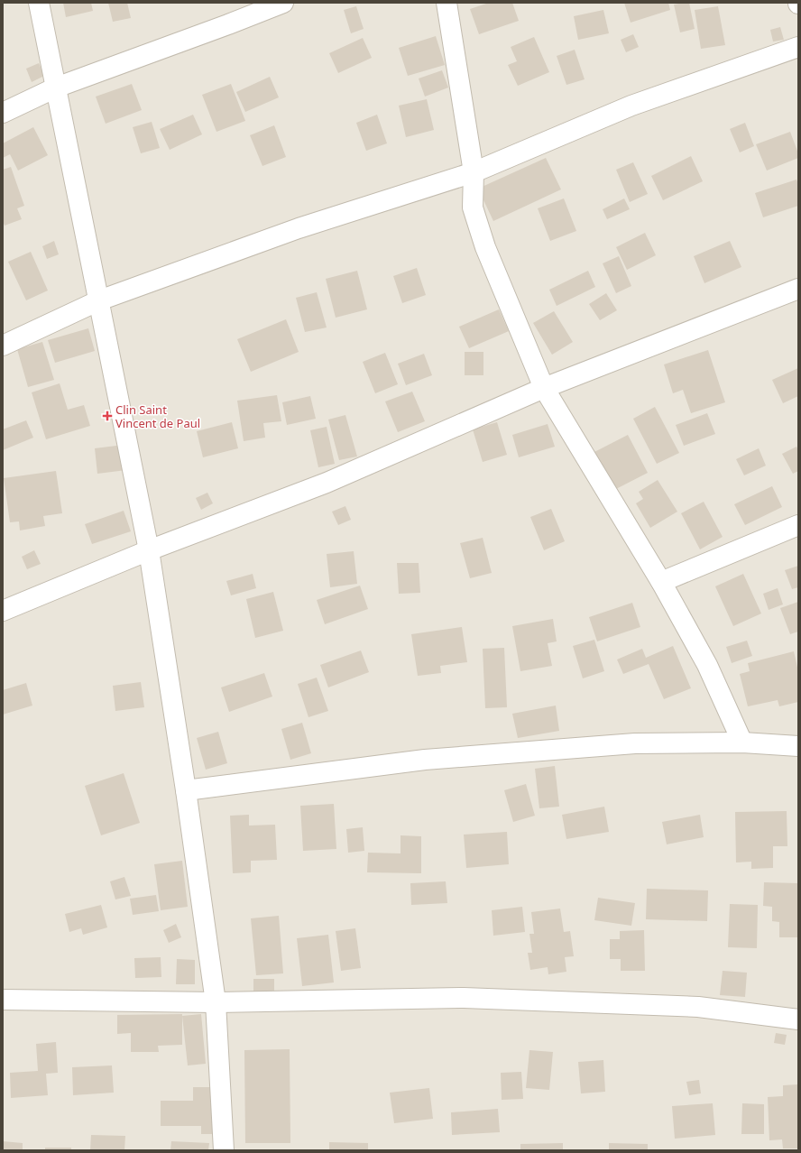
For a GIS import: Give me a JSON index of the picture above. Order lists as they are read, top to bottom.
{
  "places": {
    "health": ["Clin Saint Vincent de Paul"]
  }
}
